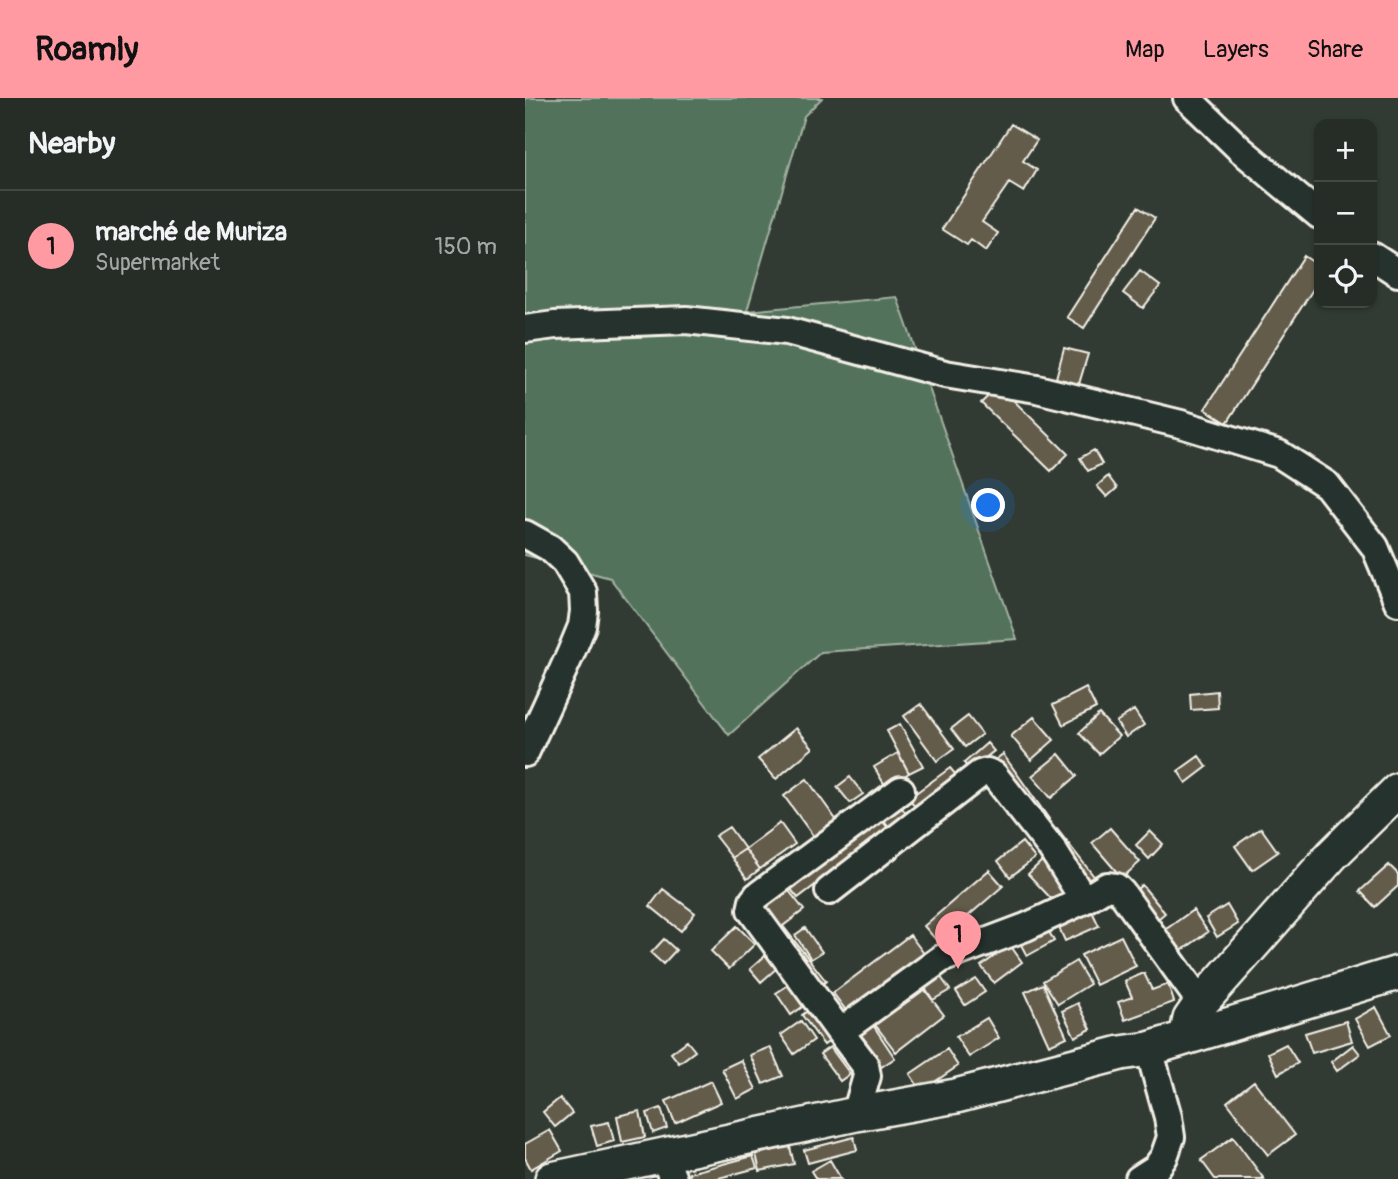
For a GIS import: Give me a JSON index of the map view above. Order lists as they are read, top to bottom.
{
  "page": {
    "header": "Roamly",
    "nav": ["Map", "Layers", "Share"],
    "heading": "Nearby",
    "map_buttons": ["+", "−"],
    "list": [
      {
        "mark": "1",
        "name": "marché de Muriza",
        "note": "Supermarket",
        "value": "150 m"
      }
    ],
    "pins": "1"
  }
}
